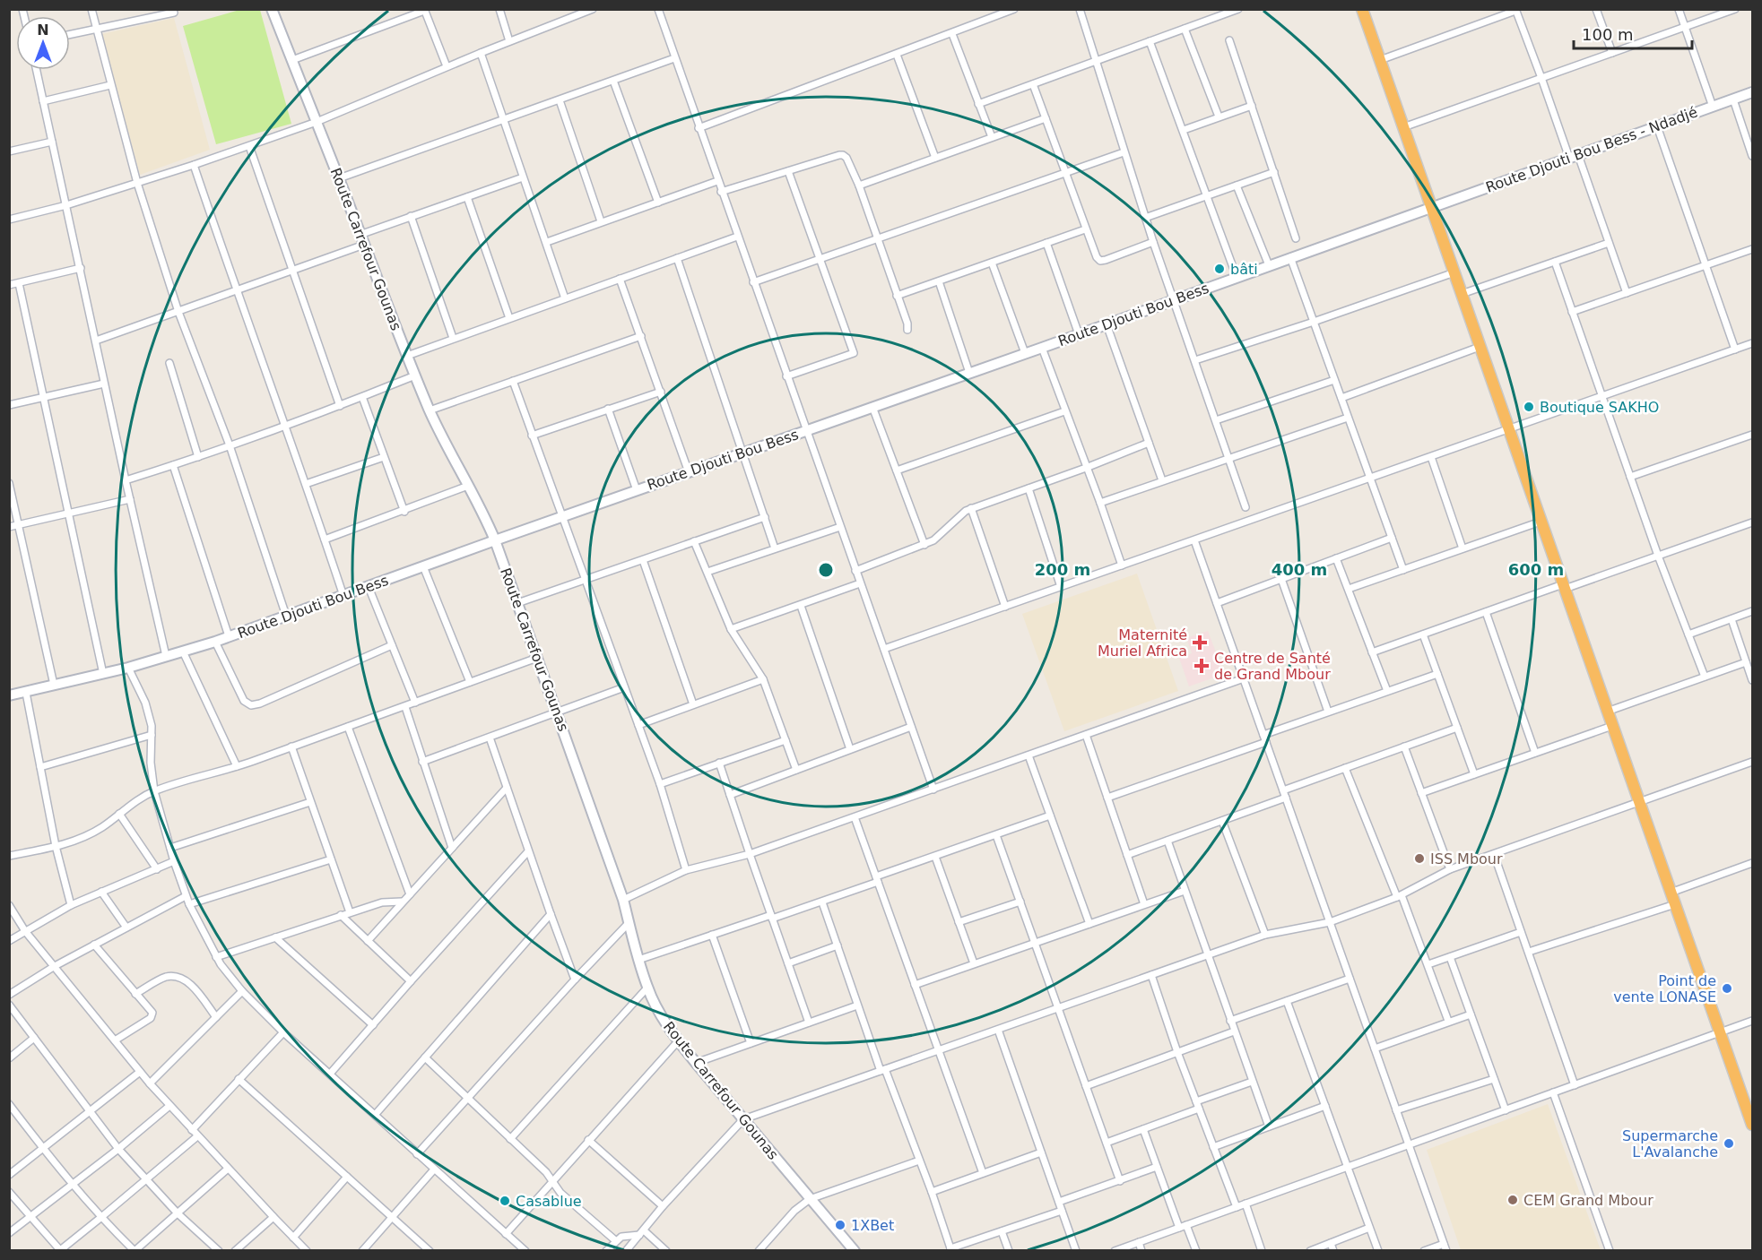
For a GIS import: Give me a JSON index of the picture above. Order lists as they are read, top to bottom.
{
  "streets": {
    "main road": ["Route Djouti Bou Bess - Ndadjé", "Route Carrefour Gounas", "Route Djouti Bou Bess"]
  },
  "crossings": [
    ["Route Djouti Bou Bess - Ndadjé", "Route Djouti Bou Bess"],
    ["Route Carrefour Gounas", "Route Djouti Bou Bess"]
  ],
  "places": {
    "other": [
      "bâti",
      "Boutique SAKHO",
      "ISS Mbour",
      "Point de vente LONASE",
      "Supermarche L'Avalanche",
      "CEM Grand Mbour",
      "Casablue",
      "1XBet"
    ],
    "health": ["Maternité Muriel Africa", "Centre de Santé de Grand Mbour"]
  },
  "scale_bar": "100 m",
  "north": "top",
  "rings": ["200 m", "400 m", "600 m"]
}
